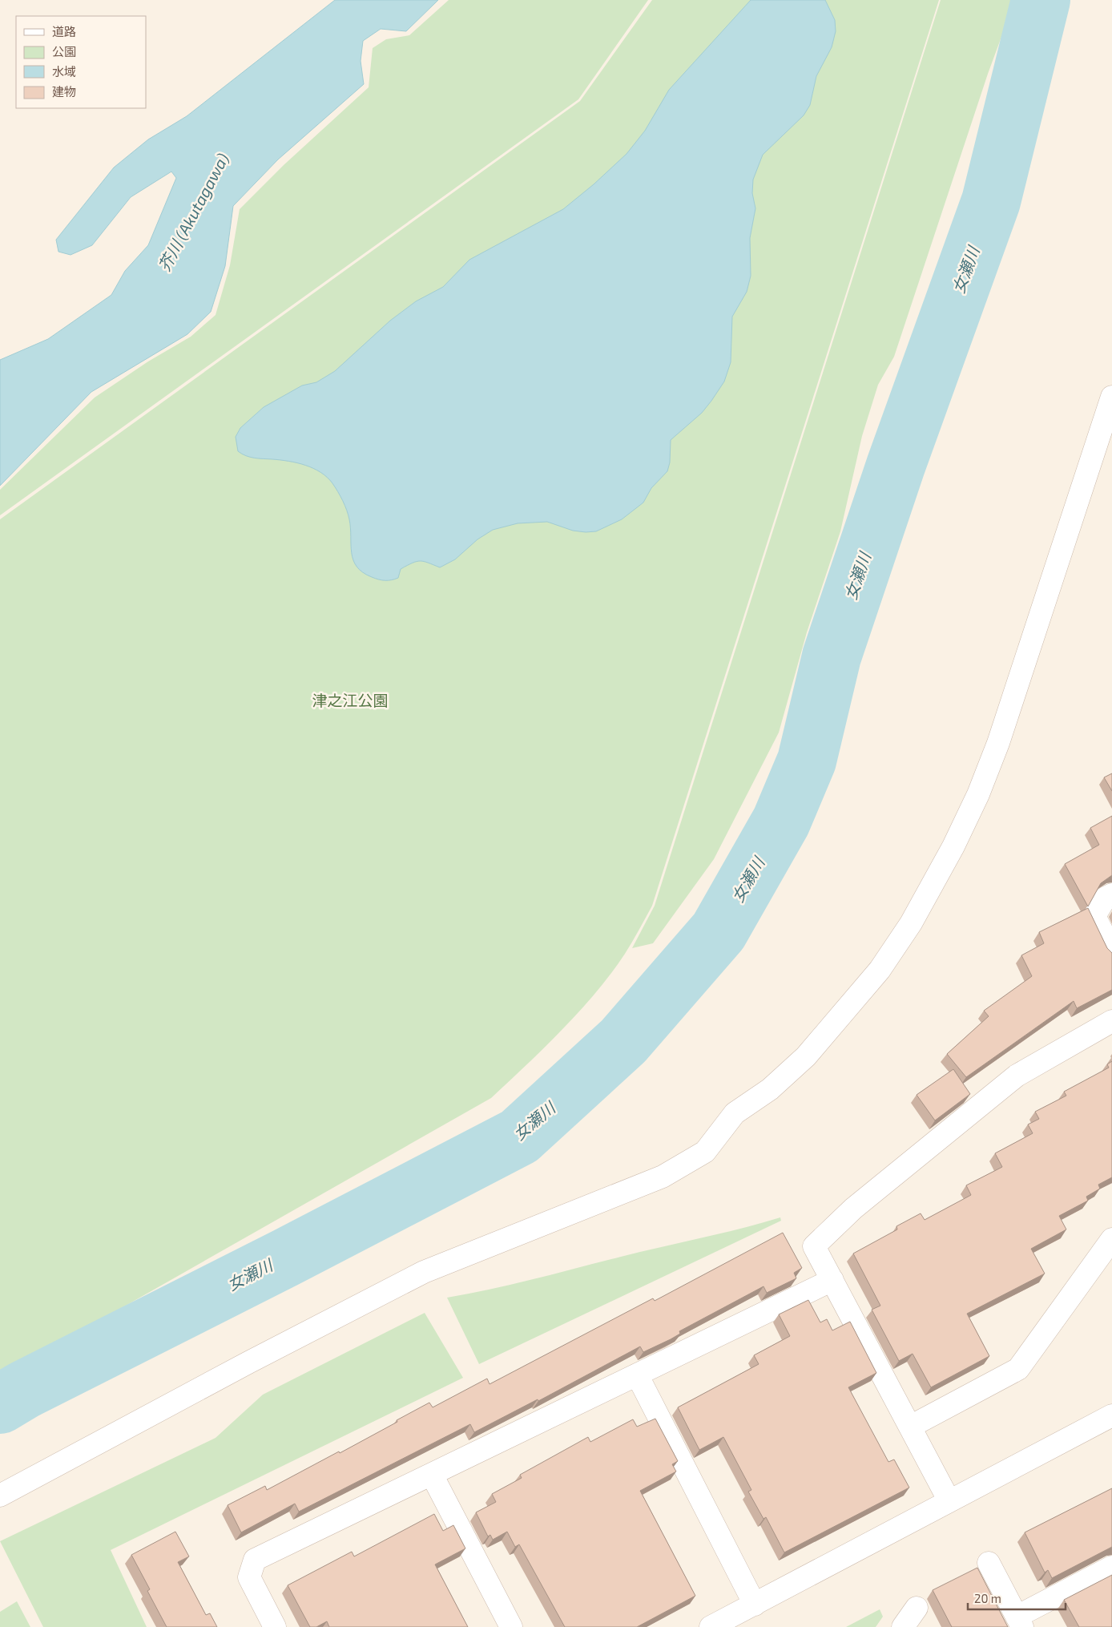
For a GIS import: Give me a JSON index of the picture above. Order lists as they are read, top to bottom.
{
  "water": ["芥川 (Akutagawa)", "女瀬川"],
  "parks": ["津之江公園"],
  "legend": [
    "道路",
    "公園",
    "水域",
    "建物"
  ],
  "scale_bar": "20 m"
}
